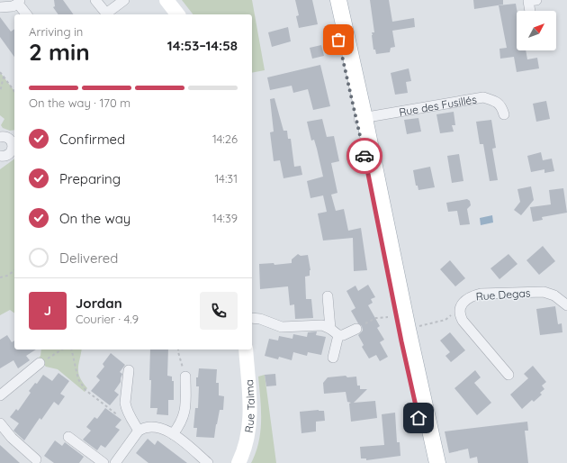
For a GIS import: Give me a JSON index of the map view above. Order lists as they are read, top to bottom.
{
  "streets": {
    "street": ["Rue des Fusillés", "Rue Degas", "Rue Talma"]
  },
  "north": "top right",
  "page": {
    "heading": ["2 min", "Arriving in", "14:53–14:58"],
    "panel": ["Jordan", "Courier · 4.9"],
    "bar": "On the way · 170 m",
    "list": [
      ["Confirmed", "14:26"],
      ["Preparing", "14:31"],
      ["On the way", "14:39"],
      "Delivered"
    ],
    "round": "J"
  }
}
